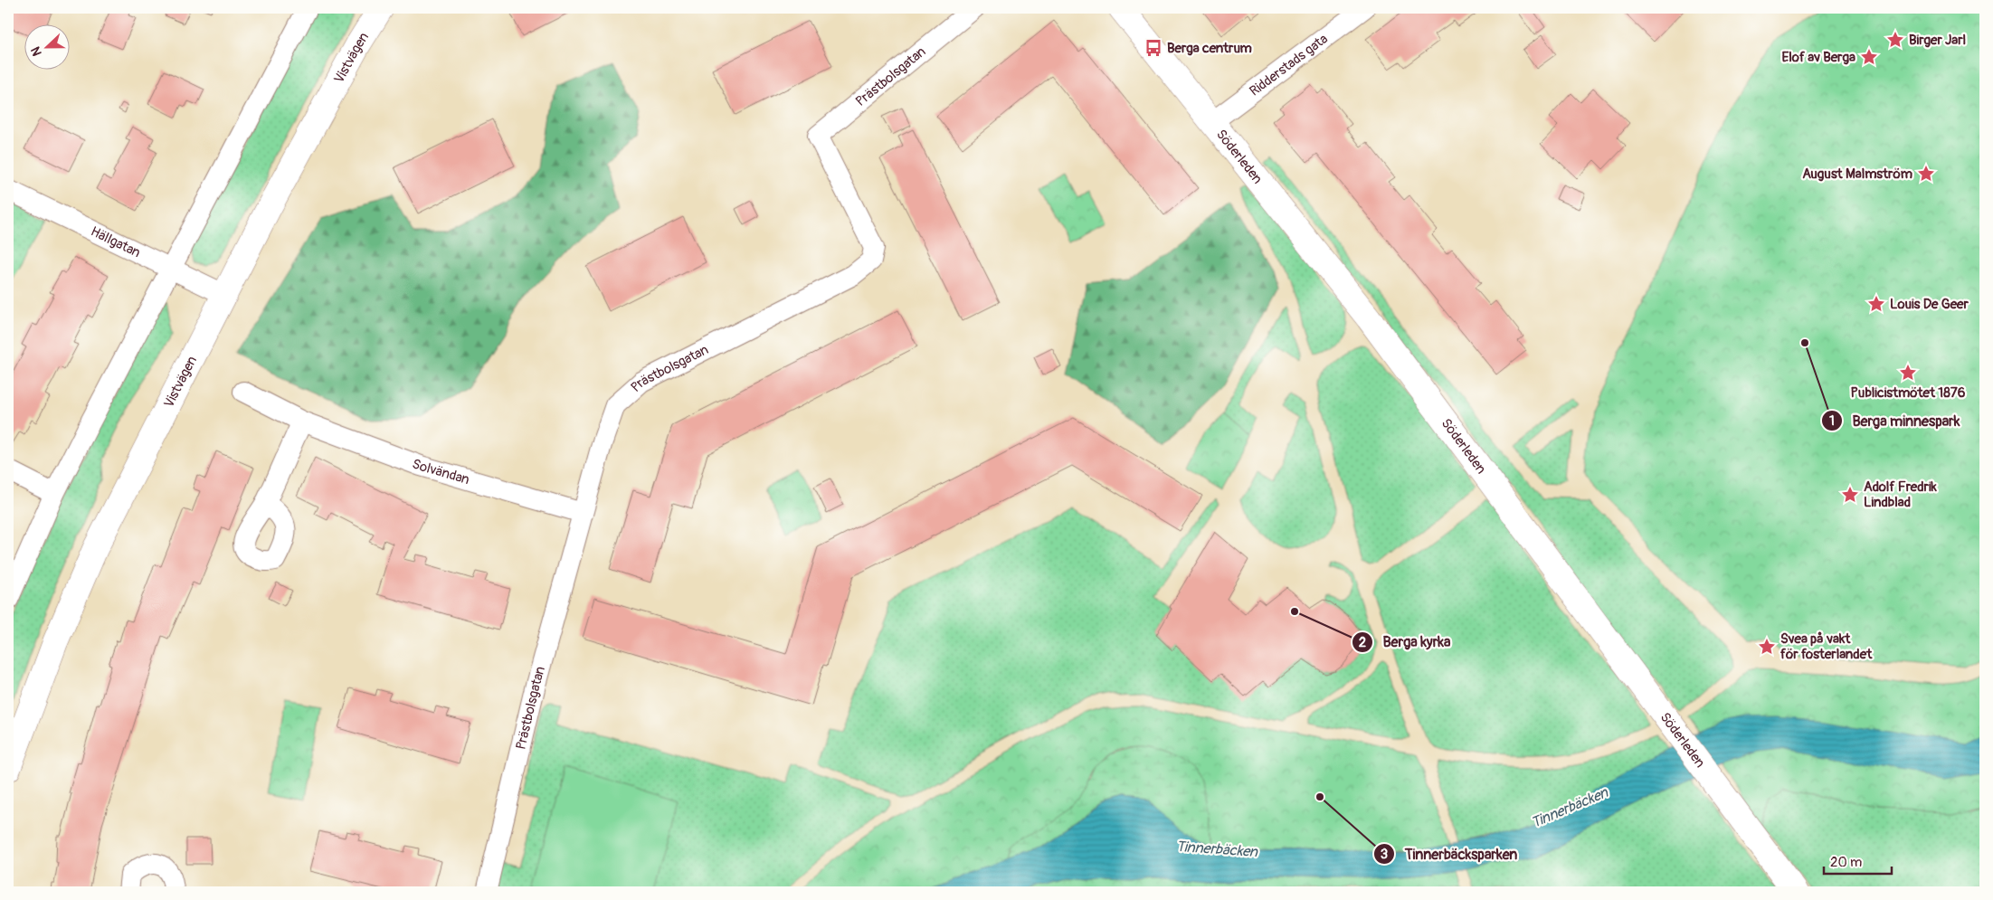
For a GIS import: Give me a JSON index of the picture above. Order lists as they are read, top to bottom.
{
  "streets": {
    "main road": ["Vistvägen", "Söderleden"],
    "street": [
      "Ridderstads gata",
      "Prästbolsgatan",
      "Hällgatan",
      "Solvändan"
    ]
  },
  "crossings": [
    ["Vistvägen", "Hällgatan"],
    ["Ridderstads gata", "Söderleden"],
    ["Prästbolsgatan", "Solvändan"]
  ],
  "water": ["Tinnerbäcken"],
  "places": {
    "place": [
      "Birger Jarl",
      "Elof av Berga",
      "August Malmström",
      "Louis De Geer",
      "Publicistmötet 1876",
      "Adolf Fredrik Lindblad",
      "Svea på vakt för fosterlandet"
    ],
    "bus stop": ["Berga centrum"],
    "other": ["Berga minnespark", "Berga kyrka", "Tinnerbäcksparken"]
  },
  "scale_bar": "20 m",
  "north": "left"
}
